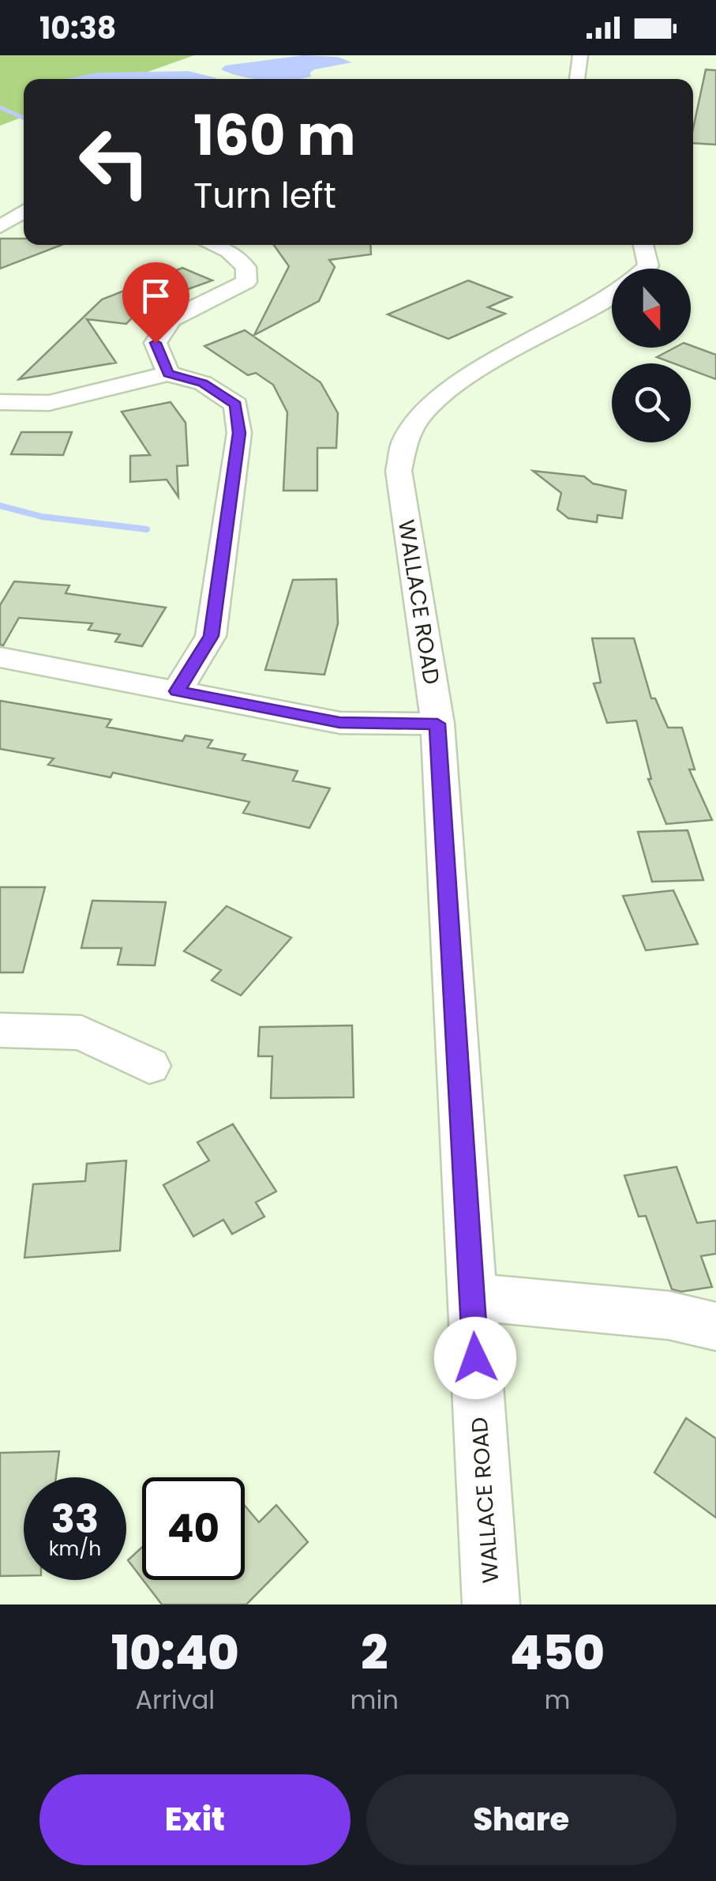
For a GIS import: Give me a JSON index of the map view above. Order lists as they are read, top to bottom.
{
  "streets": {
    "street": ["WALLACE ROAD"]
  },
  "north": "bottom",
  "page": {
    "status": "10:38",
    "turn": ["160 m", "Turn left"],
    "speed": "33 km/h",
    "limit": "40",
    "eta": [
      "10:40",
      "Arrival",
      "2",
      "min",
      "450",
      "m"
    ],
    "buttons": ["Exit", "Share"]
  }
}
